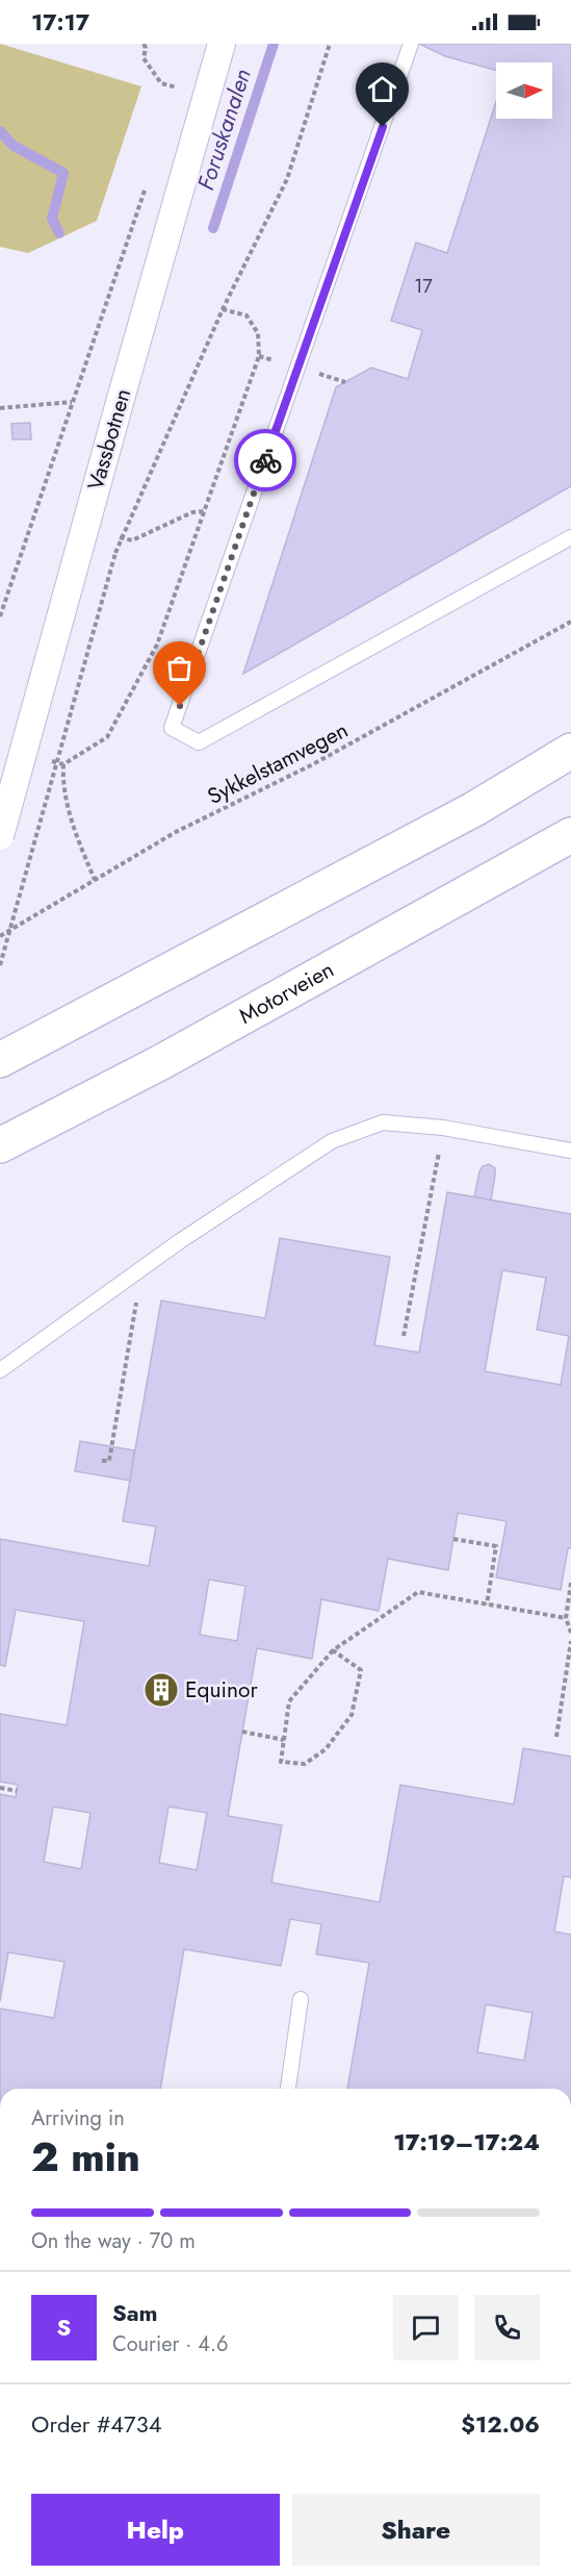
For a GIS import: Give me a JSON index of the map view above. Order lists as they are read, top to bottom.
{
  "streets": {
    "highway": ["Motorveien"],
    "street": ["Vassbotnen"],
    "path": ["Sykkelstamvegen"]
  },
  "water": ["Foruskanalen"],
  "places": {
    "building": ["Equinor"]
  },
  "house_numbers": ["17"],
  "north": "right",
  "page": {
    "status": "17:17",
    "heading": ["2 min", "Arriving in", "17:19–17:24"],
    "panel": [
      "Sam",
      "Courier · 4.6",
      "Order #4734",
      "$12.06"
    ],
    "bar": "On the way · 70 m",
    "round": "S",
    "buttons": ["Help", "Share"]
  }
}
